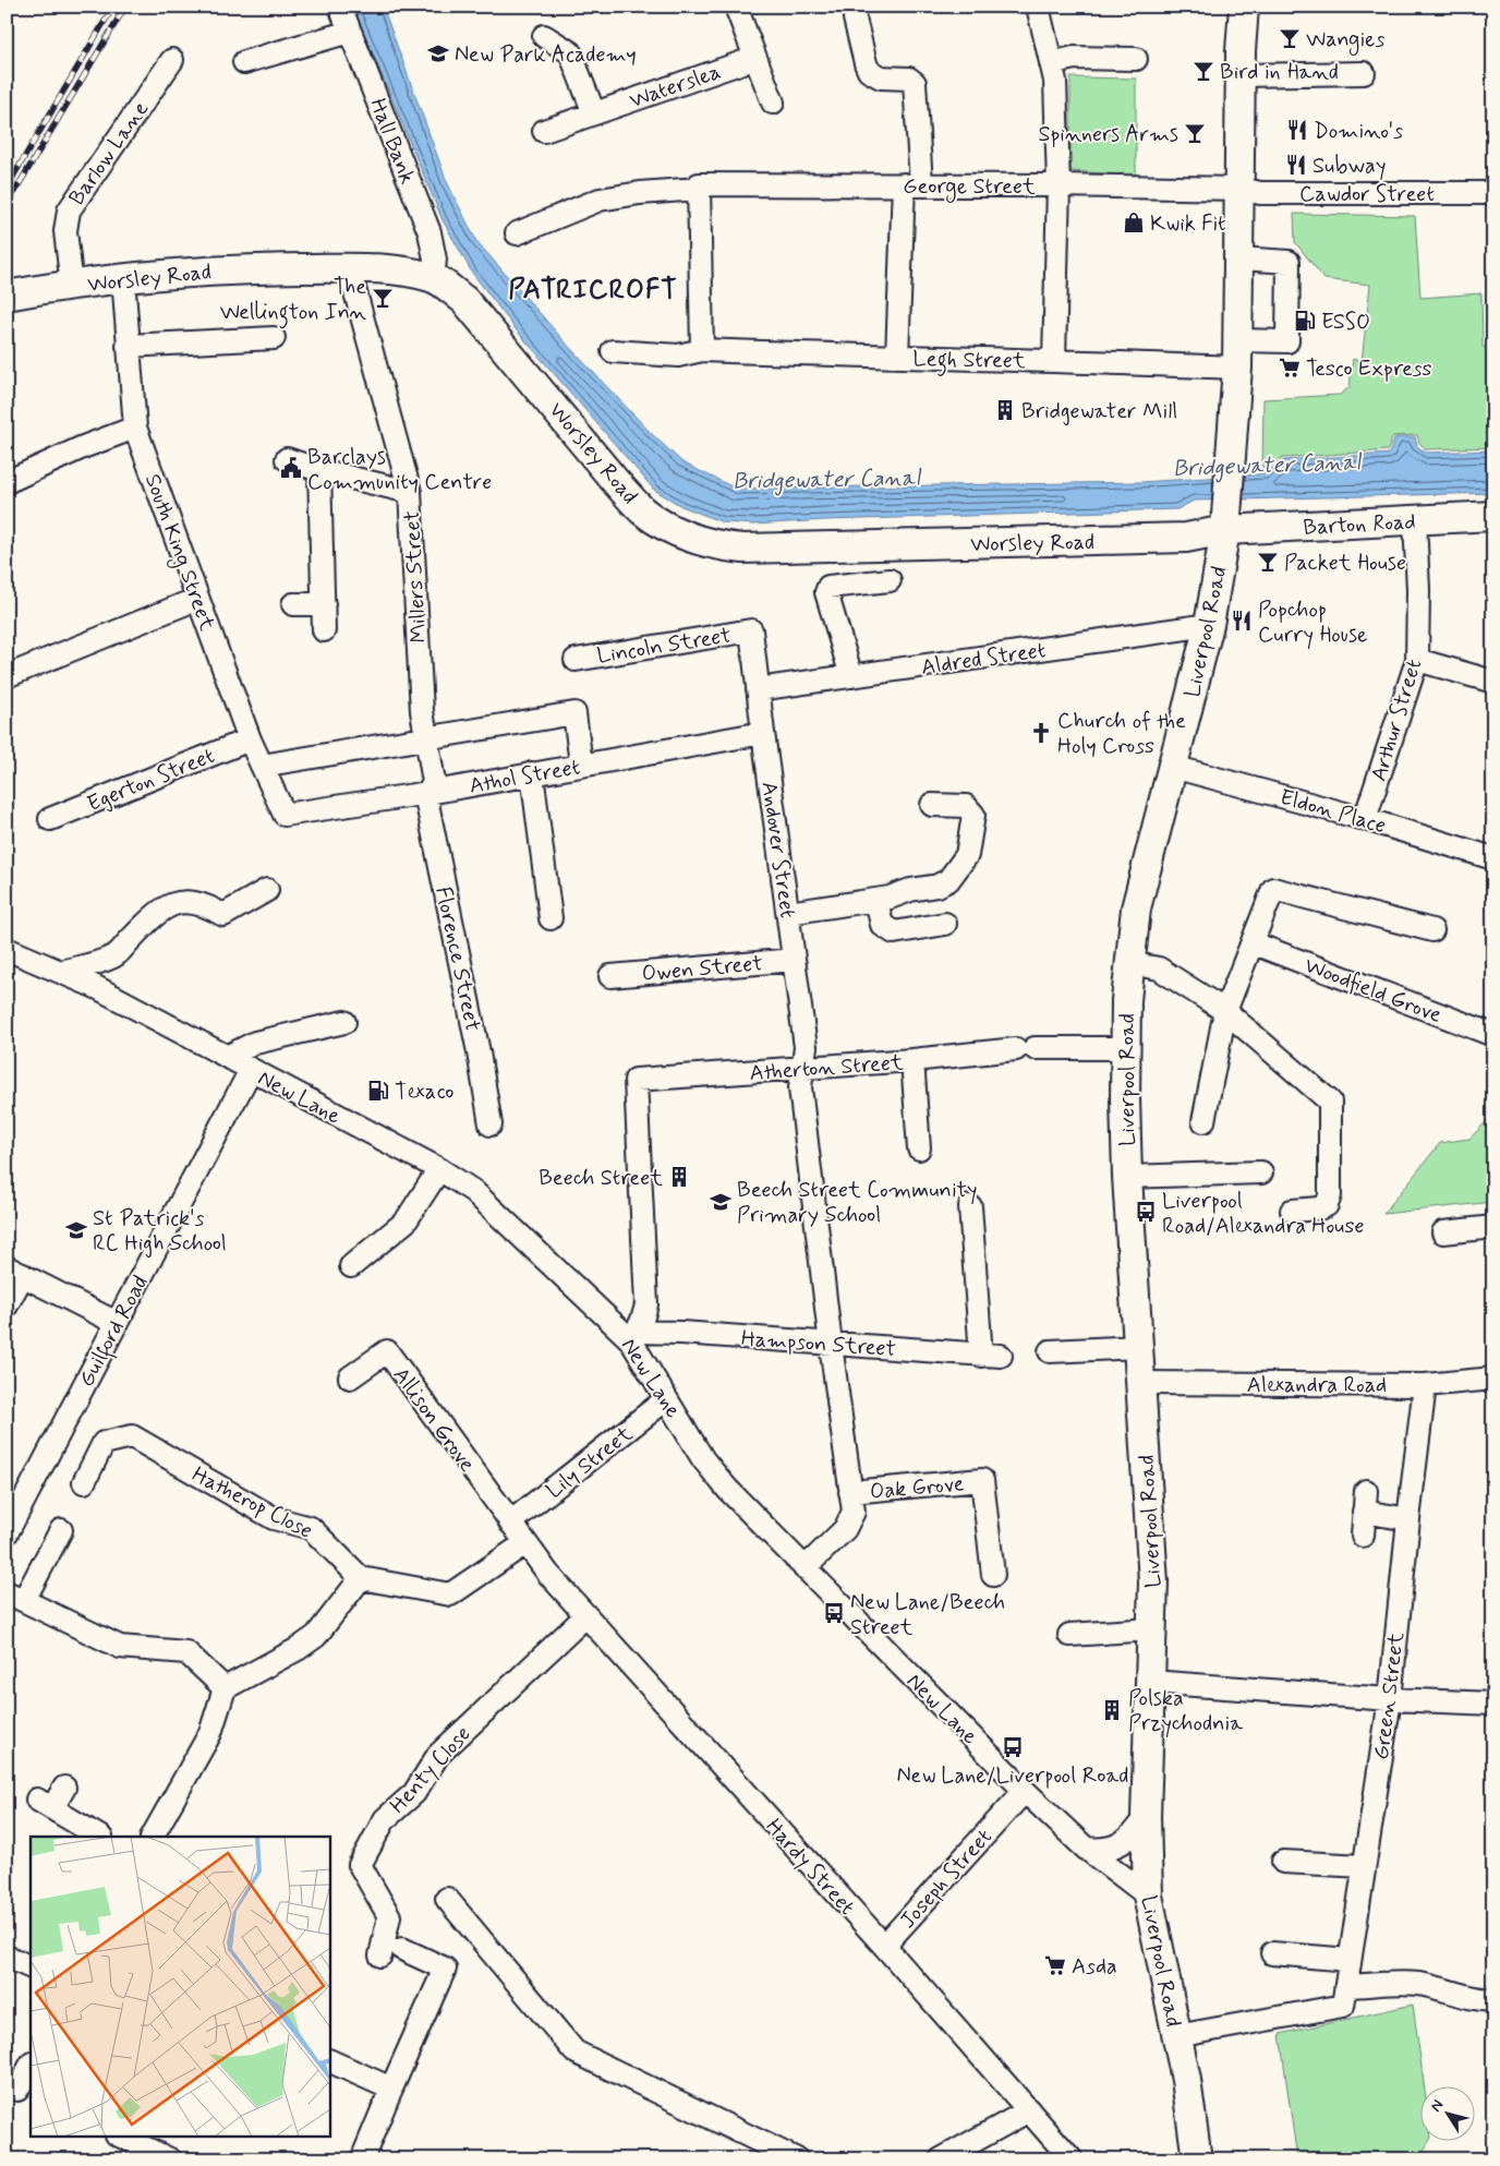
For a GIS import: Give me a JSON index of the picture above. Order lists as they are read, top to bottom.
{
  "streets": {
    "main road": ["Worsley Road", "Barton Road", "Liverpool Road"],
    "street": [
      "Waterslea",
      "Hall Bank",
      "Barlow Lane",
      "George Street",
      "Cawdor Street",
      "Legh Street",
      "South King Street",
      "Millers Street",
      "Lincoln Street",
      "Aldred Street",
      "Arthur Street",
      "Athol Street",
      "Egerton Street",
      "Eldon Place",
      "Andover Street",
      "Florence Street",
      "Owen Street",
      "Woodfield Grove",
      "Atherton Street",
      "New Lane",
      "Guilford Road",
      "Hampson Street",
      "Alexandra Road",
      "Allison Grove",
      "Lily Street",
      "Oak Grove",
      "Hatherop Close",
      "Green Street",
      "Henty Close",
      "Hardy Street",
      "Joseph Street"
    ]
  },
  "crossings": [
    ["Hall Bank", "Worsley Road"],
    ["Barlow Lane", "Worsley Road"],
    ["George Street", "Cawdor Street"],
    ["George Street", "Liverpool Road"],
    ["Cawdor Street", "Liverpool Road"],
    ["Worsley Road", "Barton Road"],
    ["Worsley Road", "South King Street"],
    ["Worsley Road", "Millers Street"],
    ["Worsley Road", "Liverpool Road"],
    ["Legh Street", "Liverpool Road"],
    ["Barton Road", "Liverpool Road"],
    ["Barton Road", "Arthur Street"],
    ["South King Street", "Athol Street"],
    ["South King Street", "Egerton Street"],
    ["Millers Street", "Athol Street"],
    ["Millers Street", "Florence Street"],
    ["Liverpool Road", "Aldred Street"],
    ["Liverpool Road", "Eldon Place"],
    ["Liverpool Road", "Atherton Street"],
    ["Liverpool Road", "New Lane"],
    ["Liverpool Road", "Alexandra Road"],
    ["Lincoln Street", "Andover Street"],
    ["Aldred Street", "Andover Street"],
    ["Arthur Street", "Eldon Place"],
    ["Athol Street", "Andover Street"],
    ["Athol Street", "Florence Street"],
    ["Andover Street", "Owen Street"],
    ["Andover Street", "Atherton Street"],
    ["Atherton Street", "New Lane"],
    ["Atherton Street", "Hampson Street"],
    ["New Lane", "Guilford Road"],
    ["New Lane", "Hampson Street"],
    ["New Lane", "Lily Street"],
    ["New Lane", "Joseph Street"],
    ["Alexandra Road", "Green Street"],
    ["Allison Grove", "Lily Street"],
    ["Henty Close", "Hardy Street"],
    ["Hardy Street", "Joseph Street"]
  ],
  "districts": ["PATRICROFT"],
  "water": ["Bridgewater Canal"],
  "places": {
    "bar": [
      "Wangies",
      "Bird in Hand",
      "Spinners Arms",
      "The Wellington Inn",
      "Packet House"
    ],
    "school or university": ["New Park Academy", "Beech Street Community Primary School", "St Patrick's RC High School"],
    "restaurant": ["Domino's", "Subway", "Popchop Curry House"],
    "shop": ["Kwik Fit"],
    "fuel station": ["ESSO", "Texaco"],
    "supermarket": ["Tesco Express", "Asda"],
    "building": ["Bridgewater Mill", "Beech Street", "Polska Przychodnia"],
    "public building": ["Barclays Community Centre"],
    "church": ["Church of the Holy Cross"],
    "bus stop": ["Liverpool Road/Alexandra House", "New Lane/Beech Street", "New Lane/Liverpool Road"]
  },
  "north": "top left"
}
